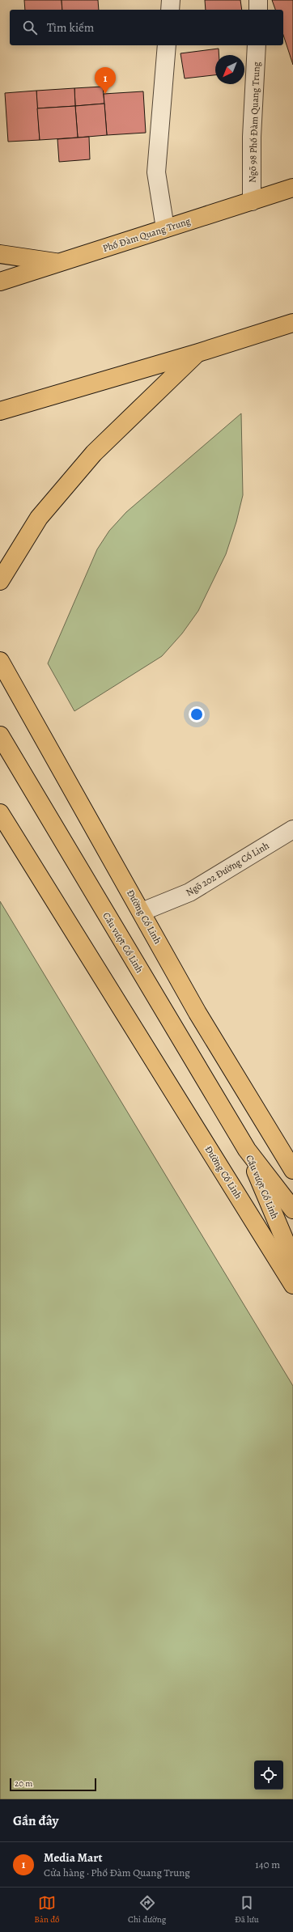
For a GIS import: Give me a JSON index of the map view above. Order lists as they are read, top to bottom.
{
  "streets": {
    "main road": ["Phố Đàm Quang Trung", "Đường Cổ Linh", "Cầu vượt Cổ Linh"],
    "street": ["Ngõ 98 Phố Đàm Quang Trung", "Ngõ 202 Đường Cổ Linh"]
  },
  "crossings": [
    ["Ngõ 98 Phố Đàm Quang Trung", "Phố Đàm Quang Trung"],
    ["Ngõ 202 Đường Cổ Linh", "Đường Cổ Linh"]
  ],
  "scale_bar": "20 m",
  "north": "bottom left",
  "page": {
    "search": "Tìm kiếm",
    "pins": "1",
    "scale": "20 m",
    "heading": "Gần đây",
    "list": [
      {
        "mark": "1",
        "name": "Media Mart",
        "note": "Cửa hàng · Phố Đàm Quang Trung",
        "value": "140 m"
      }
    ],
    "nav": ["Bản đồ", "Chỉ đường", "Đã lưu"]
  }
}
